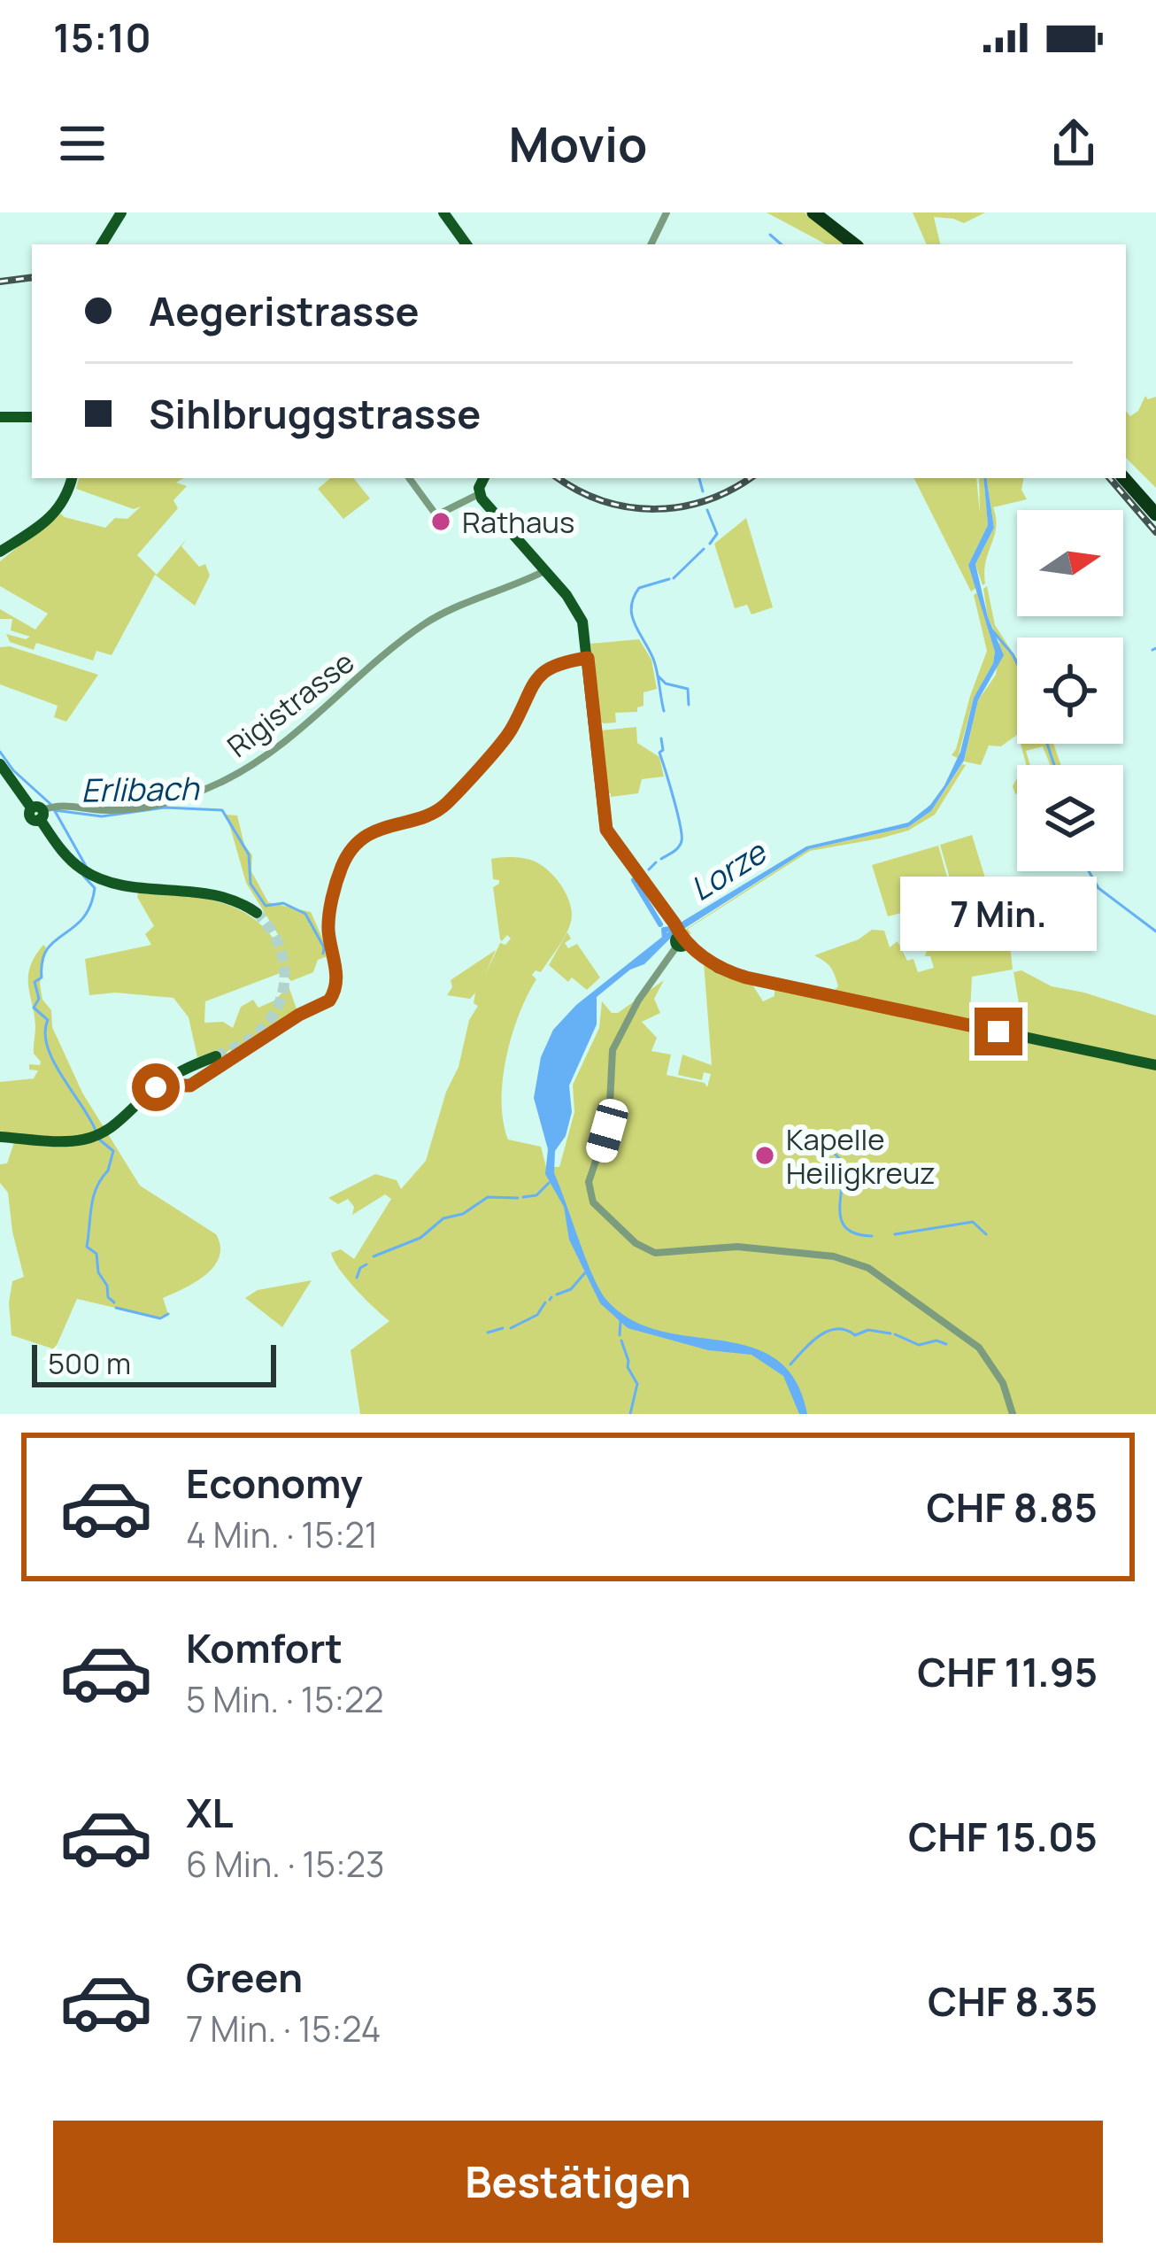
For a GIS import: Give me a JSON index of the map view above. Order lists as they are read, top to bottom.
{
  "streets": {
    "street": ["Rigistrasse"]
  },
  "water": ["Erlibach", "Lorze"],
  "places": ["Rathaus", "Kapelle Heiligkreuz"],
  "scale_bar": "500 m",
  "north": "right",
  "page": {
    "status": "15:10",
    "header": "Movio",
    "banner": ["Aegeristrasse", "Sihlbruggstrasse"],
    "bubble": "7 Min.",
    "scale": "500 m",
    "list": [
      {
        "name": "Economy",
        "note": "4 Min. · 15:21",
        "value": "CHF 8.85"
      },
      {
        "name": "Komfort",
        "note": "5 Min. · 15:22",
        "value": "CHF 11.95"
      },
      {
        "name": "XL",
        "note": "6 Min. · 15:23",
        "value": "CHF 15.05"
      },
      {
        "name": "Green",
        "note": "7 Min. · 15:24",
        "value": "CHF 8.35"
      }
    ],
    "buttons": "Bestätigen"
  }
}
